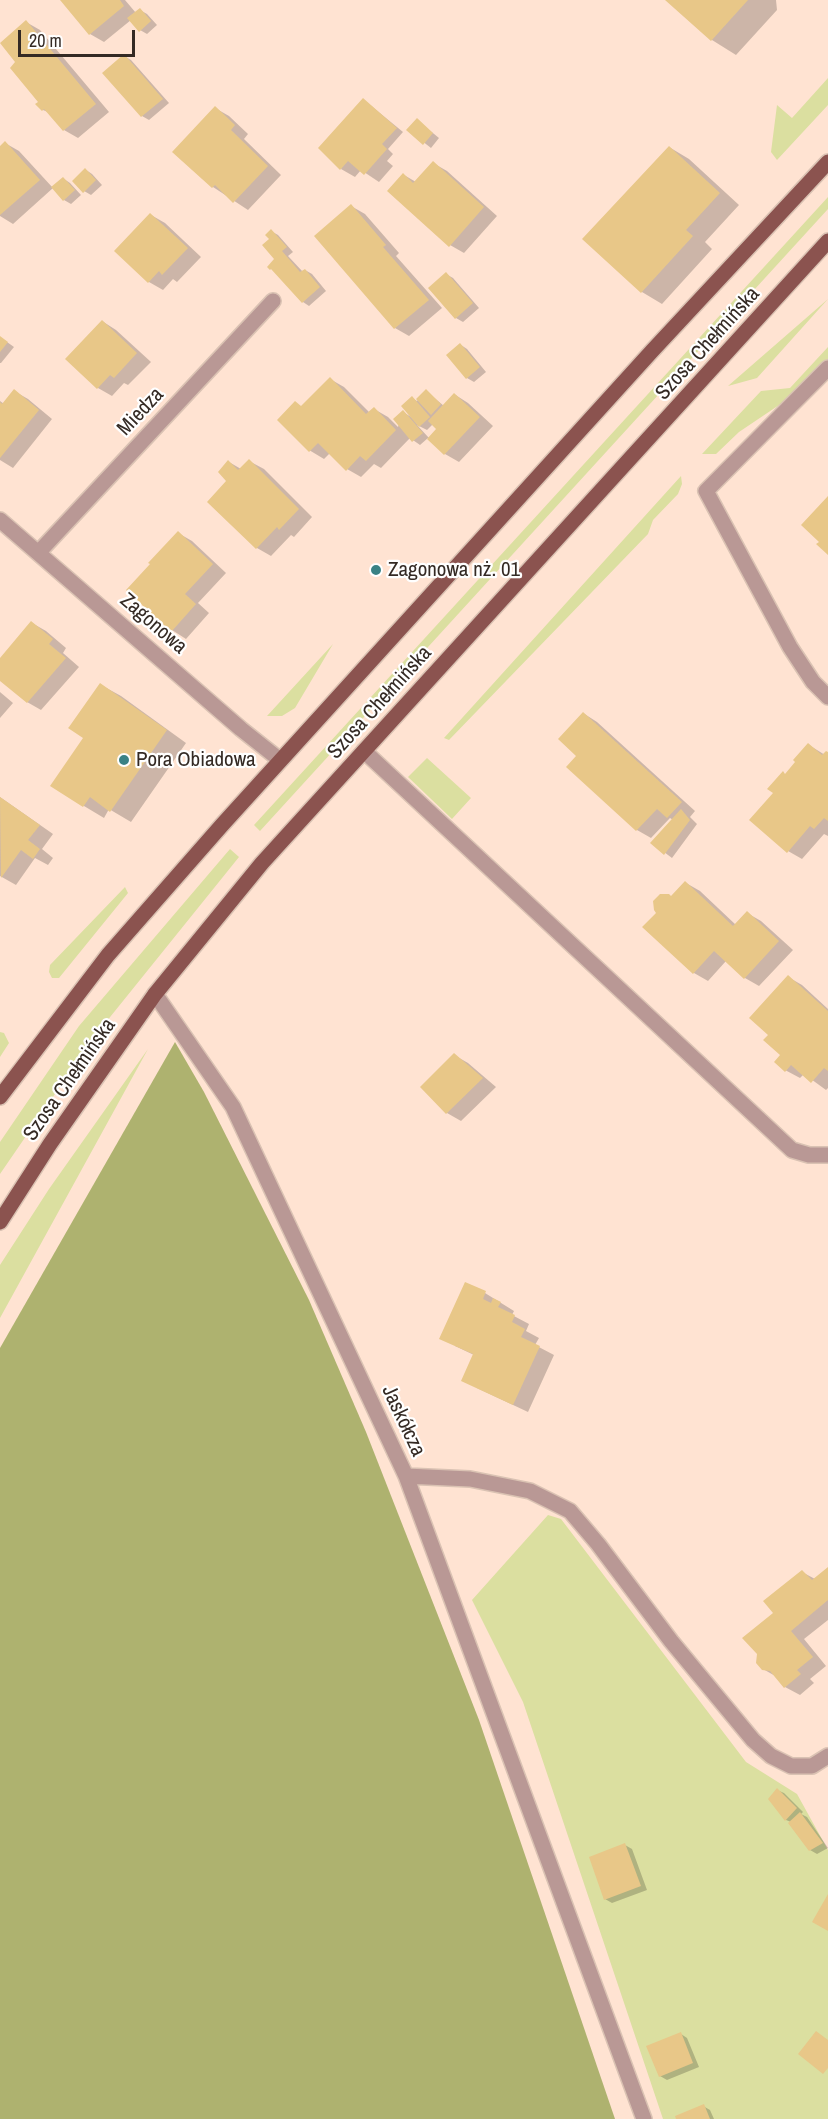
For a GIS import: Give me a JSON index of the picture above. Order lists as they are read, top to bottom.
{
  "streets": {
    "main road": ["Szosa Chełmińska"],
    "street": ["Miedza", "Zagonowa", "Jaskółcza"]
  },
  "crossings": [
    ["Szosa Chełmińska", "Zagonowa"],
    ["Szosa Chełmińska", "Jaskółcza"],
    ["Miedza", "Zagonowa"]
  ],
  "places": ["Zagonowa nż. 01", "Pora Obiadowa"],
  "scale_bar": "20 m"
}
